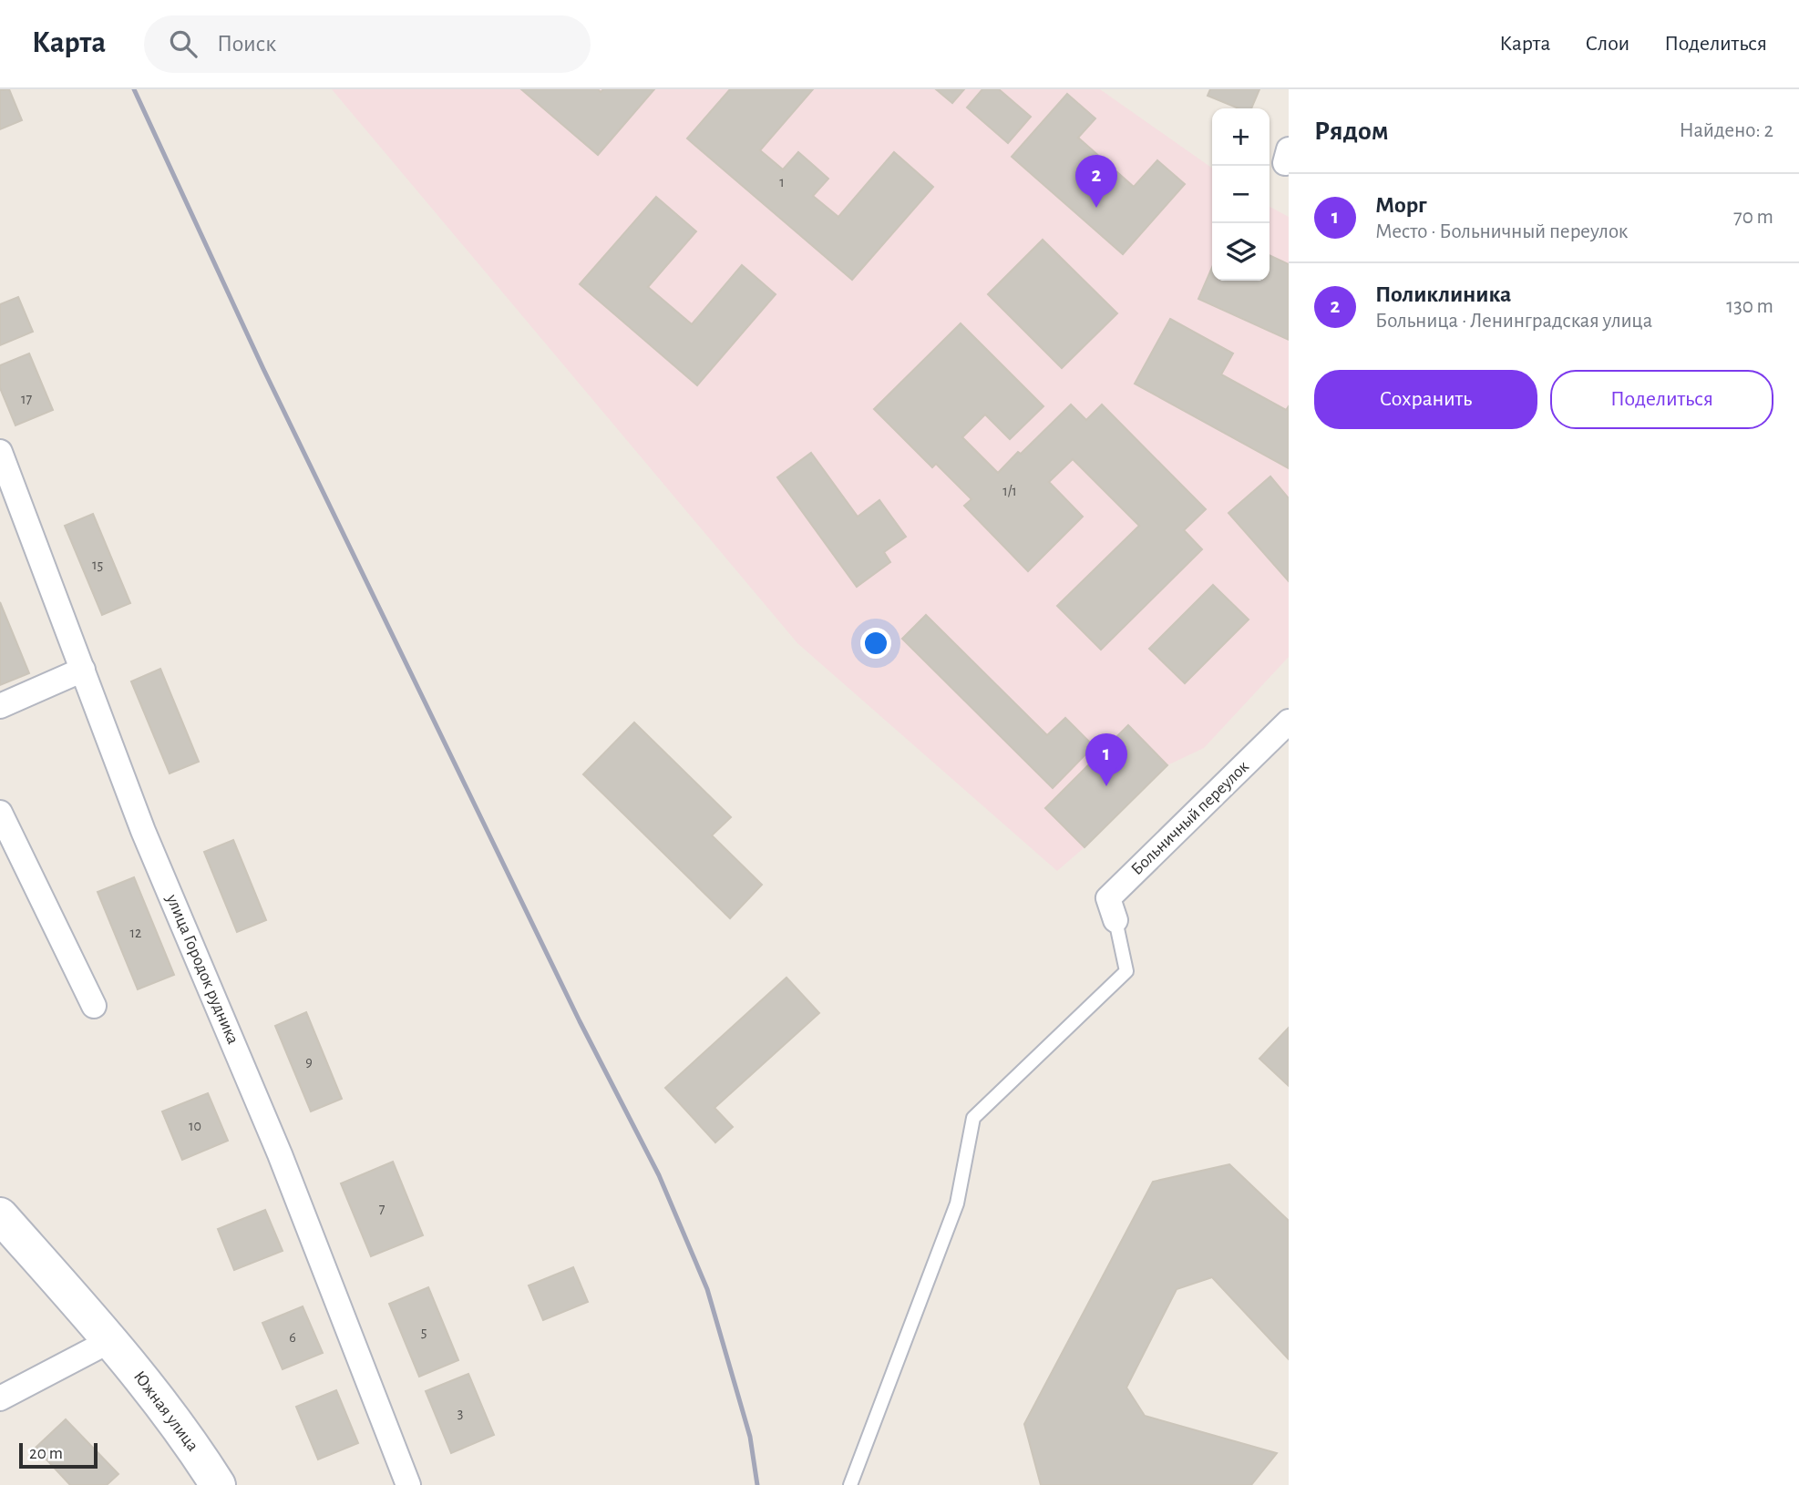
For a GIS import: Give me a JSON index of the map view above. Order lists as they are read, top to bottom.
{
  "streets": {
    "street": ["Больничный переулок", "улица Городок рудника", "Южная улица"]
  },
  "house_numbers": [
    "1",
    "17",
    "1/1",
    "15",
    "12",
    "9",
    "10",
    "7",
    "5",
    "6",
    "3"
  ],
  "scale_bar": "20 m",
  "page": {
    "header": "Карта",
    "search": "Поиск",
    "nav": ["Карта", "Слои", "Поделиться"],
    "heading": ["Рядом", "Найдено: 2"],
    "map_buttons": ["+", "−"],
    "pins": ["2", "1"],
    "list": [
      {
        "mark": "1",
        "name": "Морг",
        "note": "Место · Больничный переулок",
        "value": "70 m"
      },
      {
        "mark": "2",
        "name": "Поликлиника",
        "note": "Больница · Ленинградская улица",
        "value": "130 m"
      }
    ],
    "buttons": ["Сохранить", "Поделиться"],
    "scale": "20 m"
  }
}
